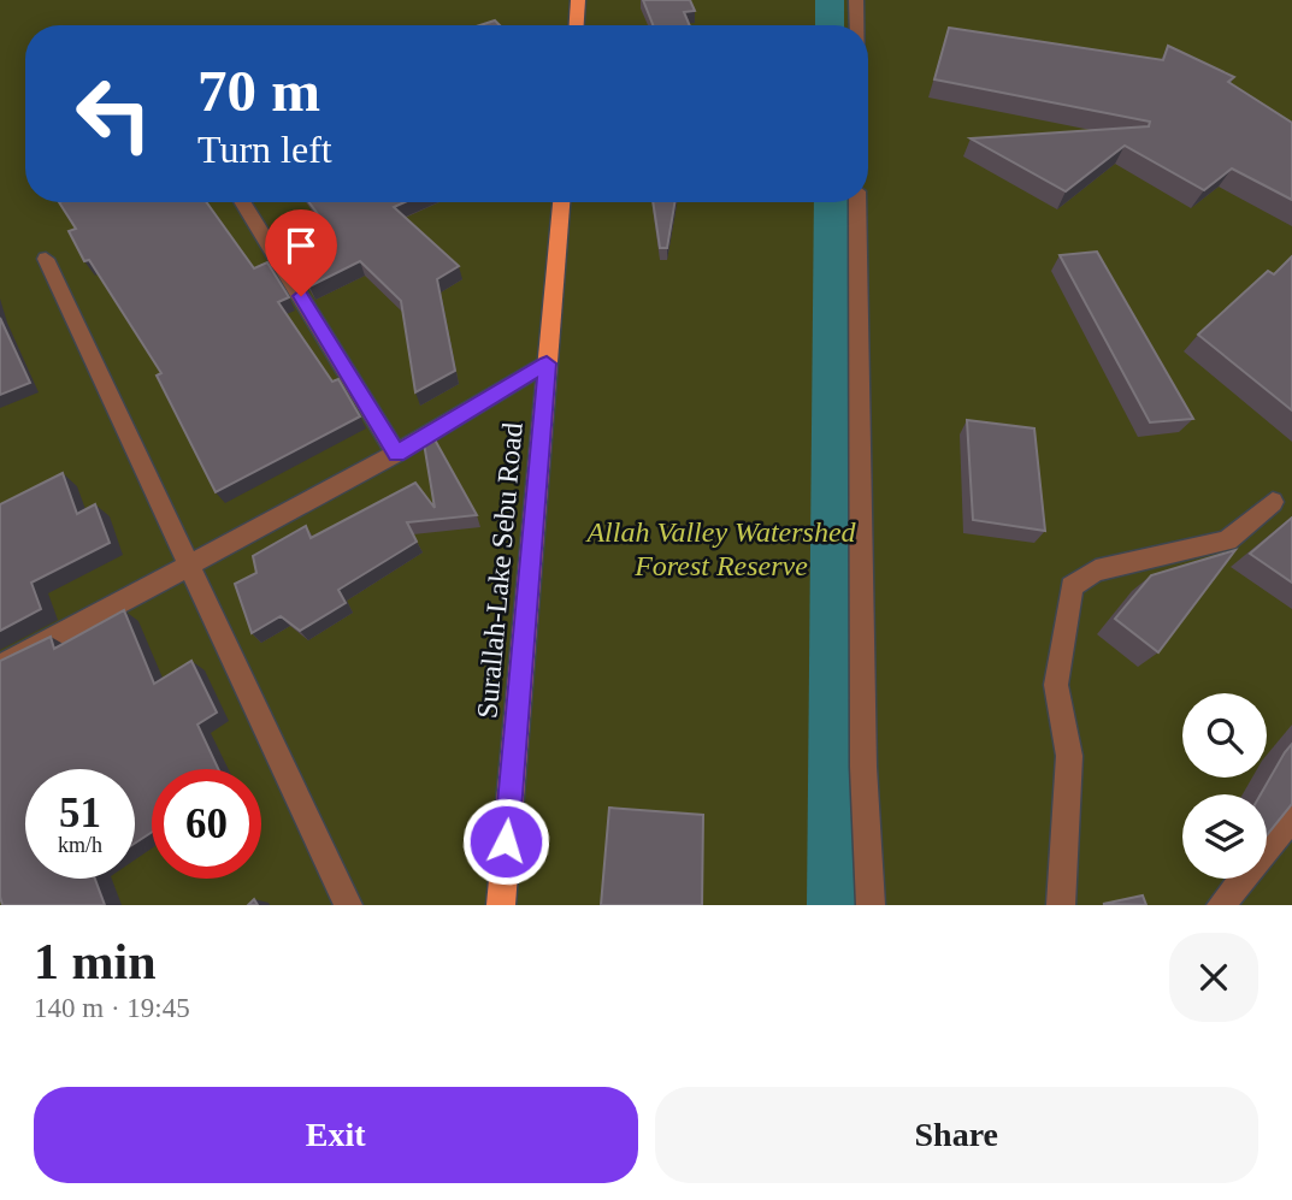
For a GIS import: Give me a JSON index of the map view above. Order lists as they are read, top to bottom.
{
  "streets": {
    "main road": ["Surallah-Lake Sebu Road"]
  },
  "parks": ["Allah Valley Watershed Forest Reserve"],
  "page": {
    "turn": ["70 m", "Turn left"],
    "speed": "51 km/h",
    "limit": "60",
    "heading": ["1 min", "140 m · 19:45"],
    "buttons": ["Exit", "Share"]
  }
}
